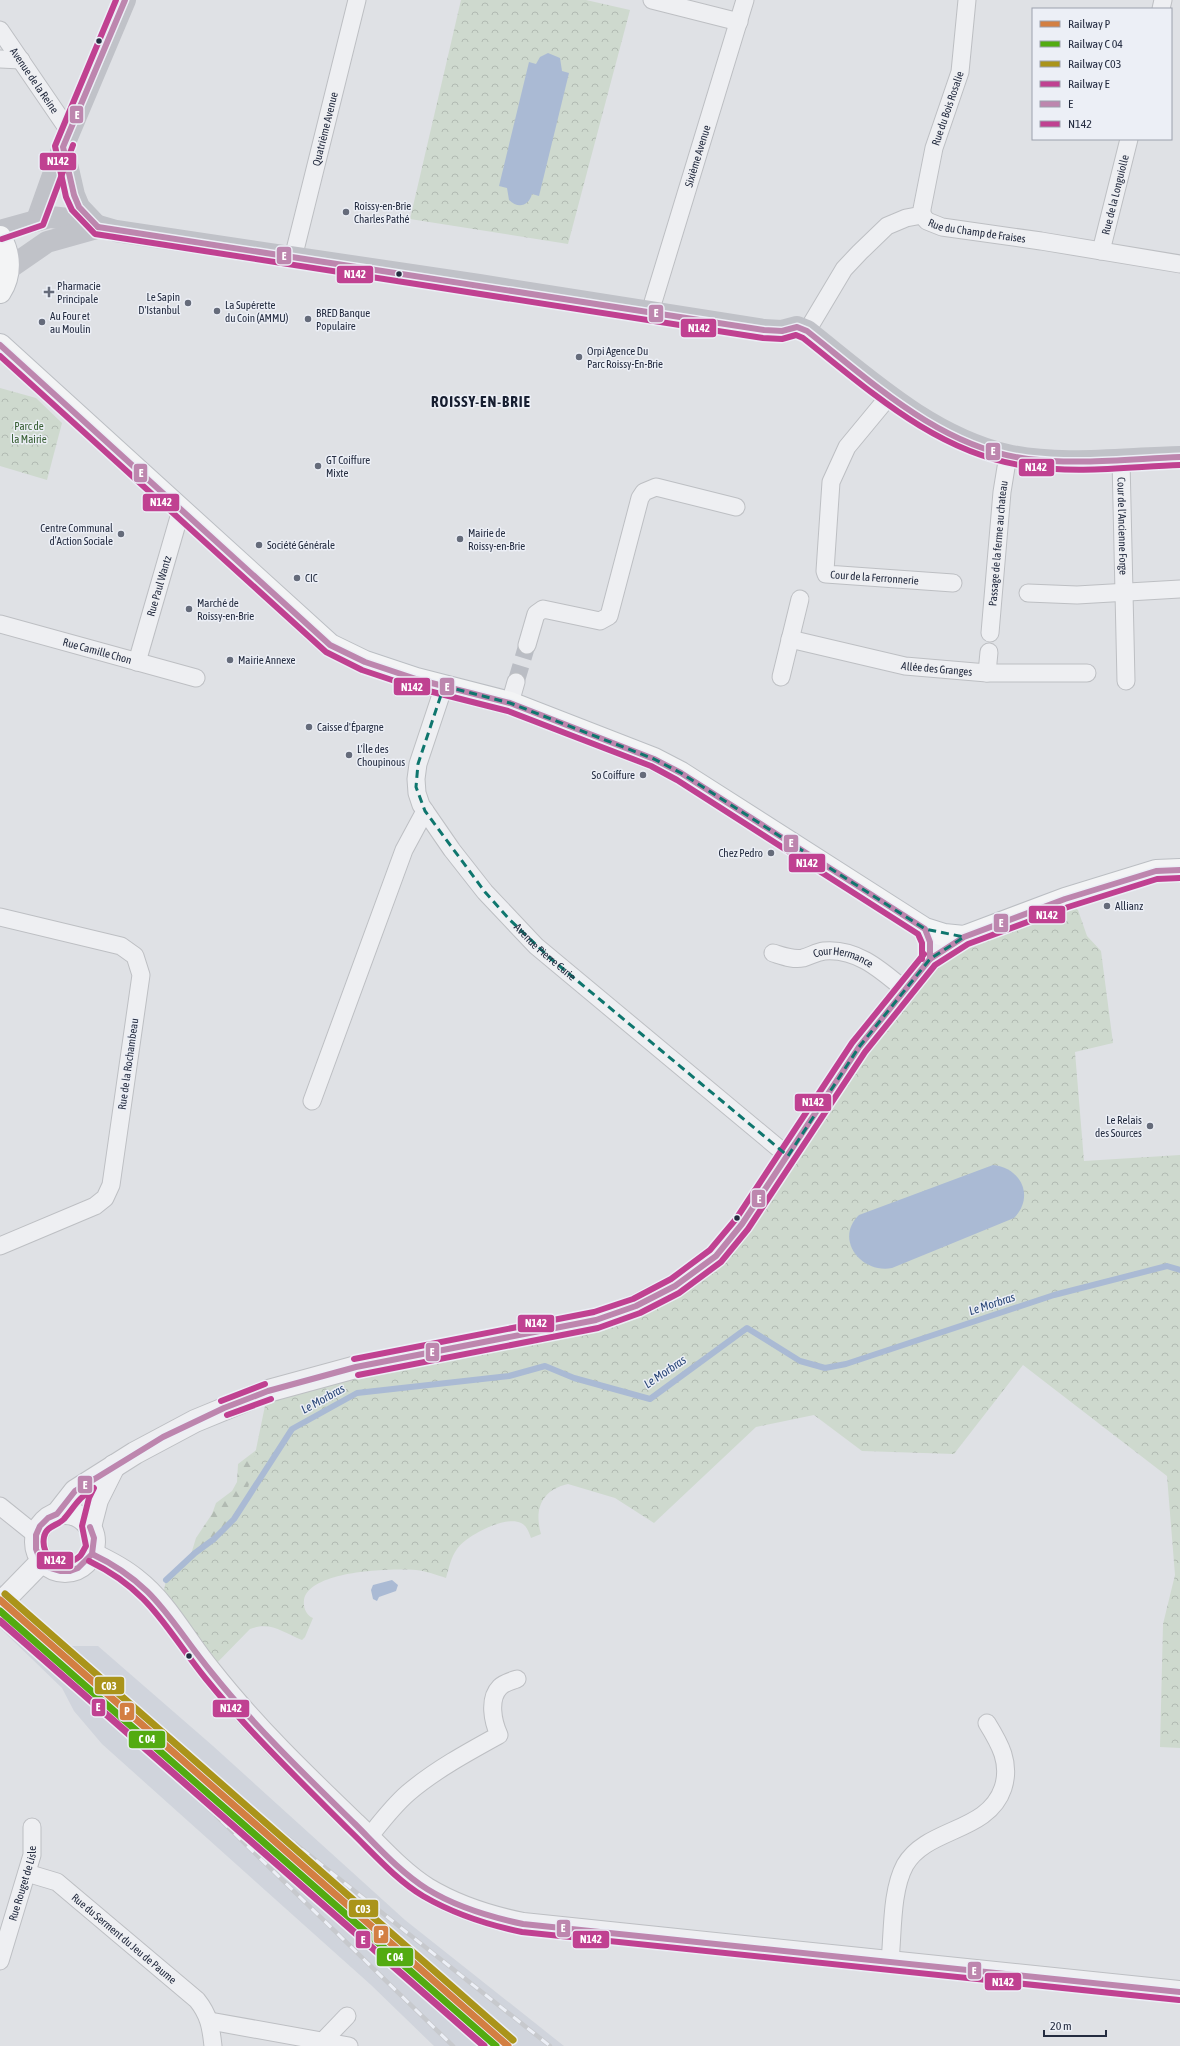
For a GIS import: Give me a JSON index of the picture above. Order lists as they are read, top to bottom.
{
  "streets": {
    "street": [
      "Avenue de la Reine",
      "Rue du Bois Rosalie",
      "Quatrième Avenue",
      "Sixième Avenue",
      "Rue de la Longuiolle",
      "Rue du Champ de Fraises",
      "Cour de l'Ancienne Forge",
      "Passage de la ferme au chateau",
      "Cour de la Ferronnerie",
      "Rue Paul Wantz",
      "Rue Camille Chon",
      "Allée des Granges",
      "Avenue Pierre Curie",
      "Cour Hermance",
      "Rue de la Rochambeau",
      "Rue Rouget de Lisle",
      "Rue du Serment du Jeu de Paume"
    ]
  },
  "crossings": [
    ["Rue du Bois Rosalie", "Rue du Champ de Fraises"],
    ["Rue de la Longuiolle", "Rue du Champ de Fraises"],
    ["Rue Paul Wantz", "Rue Camille Chon"],
    ["Rue Rouget de Lisle", "Rue du Serment du Jeu de Paume"]
  ],
  "districts": ["ROISSY-EN-BRIE"],
  "water": ["Le Morbras"],
  "parks": ["Parc de la Mairie"],
  "places": {
    "other": [
      "Roissy-en-Brie Charles Pathé",
      "Le Sapin D'Istanbul",
      "La Supérette du Coin (AMMU)",
      "BRED Banque Populaire",
      "Au Four et au Moulin",
      "Orpi Agence Du Parc Roissy-En-Brie",
      "GT Coiffure Mixte",
      "Centre Communal d’Action Sociale",
      "Mairie de Roissy-en-Brie",
      "Société Générale",
      "CIC",
      "Marché de Roissy-en-Brie",
      "Mairie Annexe",
      "Caisse d'Épargne",
      "L'Île des Choupinous",
      "So Coiffure",
      "Chez Pedro",
      "Allianz",
      "Le Relais des Sources"
    ],
    "health": ["Pharmacie Principale"]
  },
  "lines": [
    "transit line E",
    "transit line N142",
    "rail line C03",
    "rail line P",
    "rail line E"
  ],
  "legend": [
    "Railway P",
    "Railway C 04",
    "Railway C03",
    "Railway E",
    "E",
    "N142"
  ],
  "scale_bar": "20 m"
}
